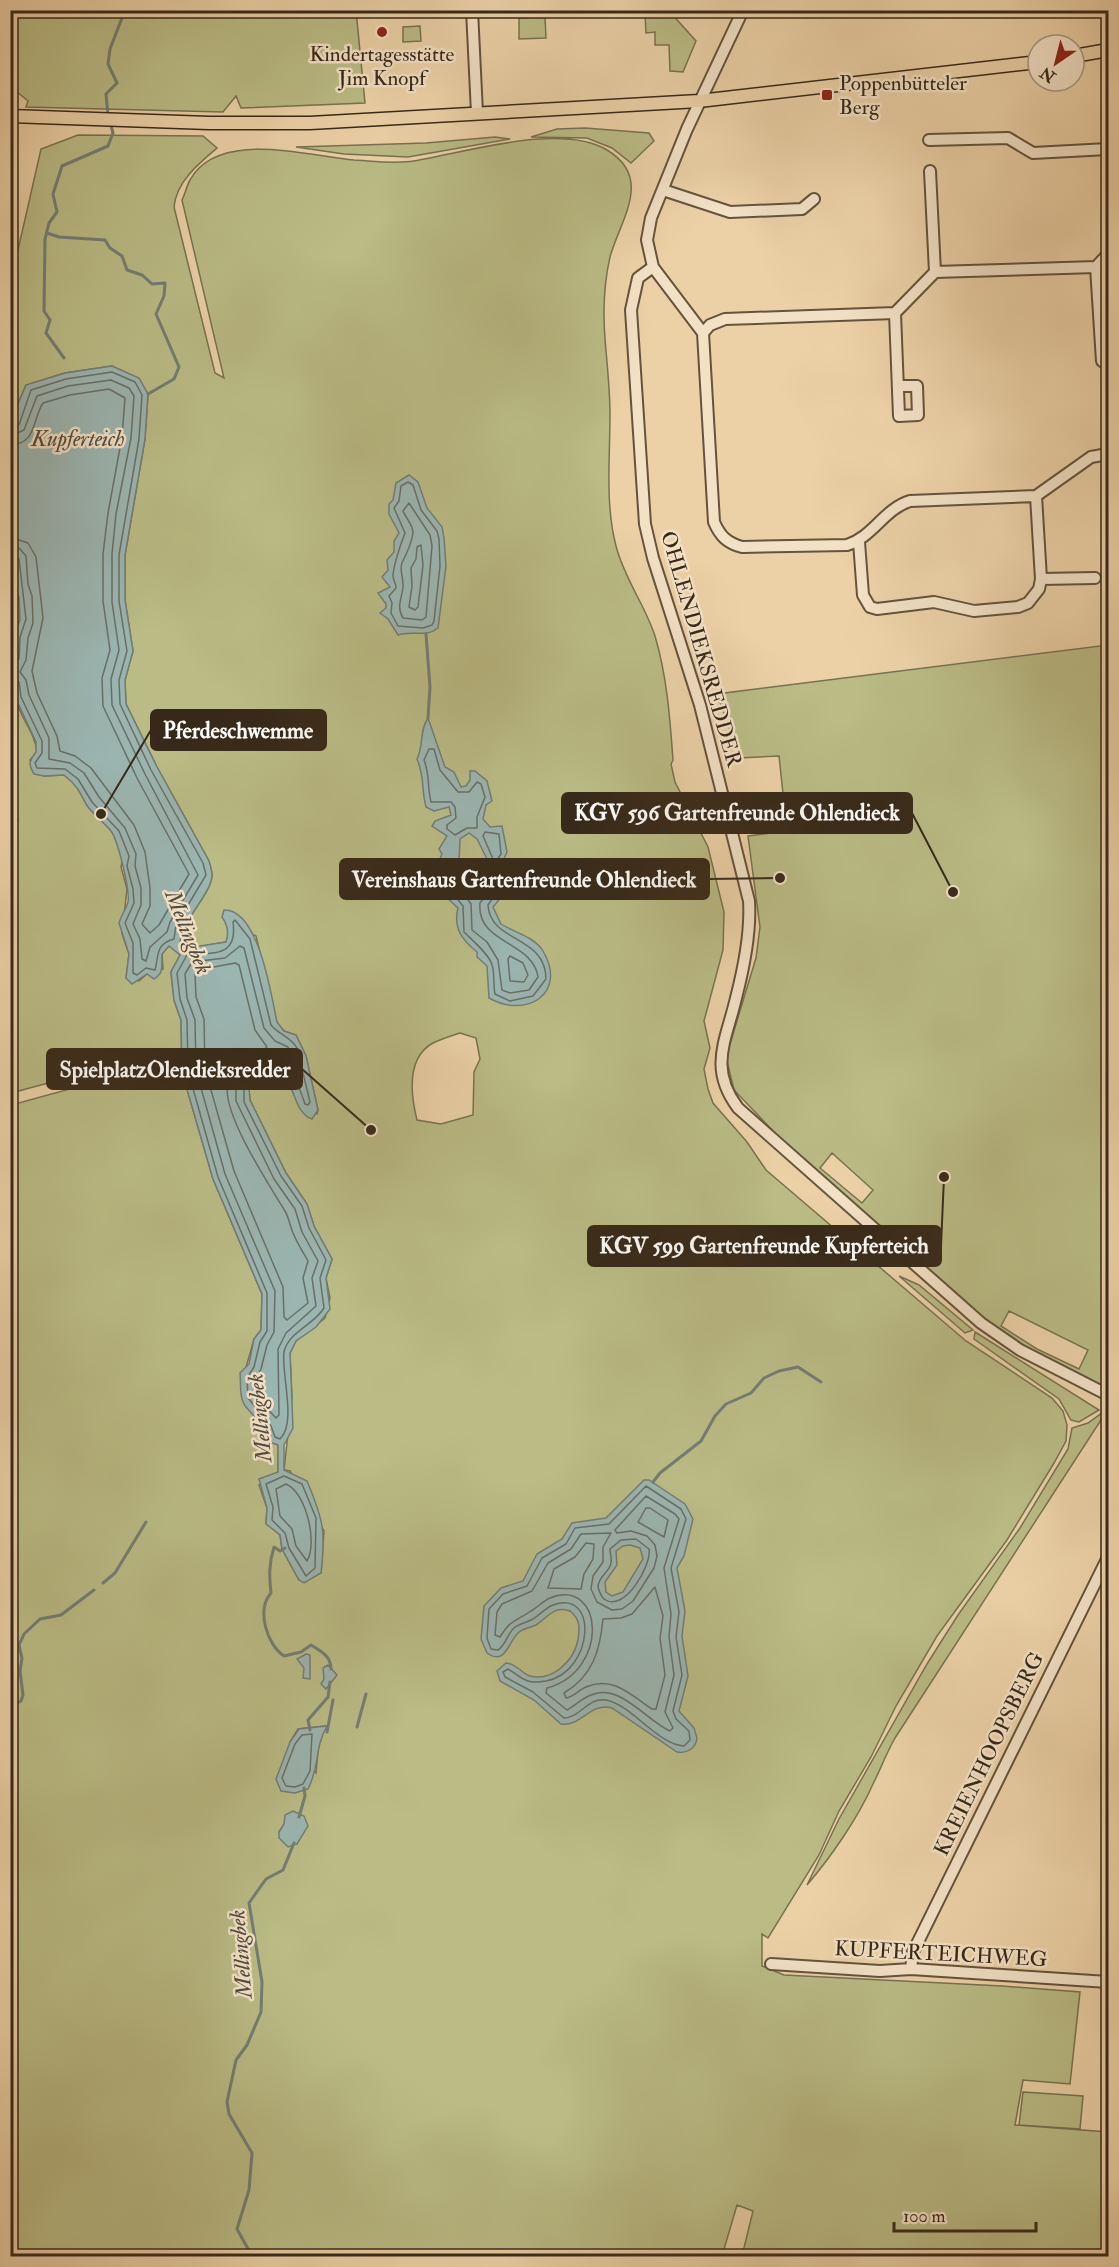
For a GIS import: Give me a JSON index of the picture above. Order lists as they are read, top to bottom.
{
  "streets": {
    "street": ["OHLENDIEKSREDDER", "KREIENHOOPSBERG", "KUPFERTEICHWEG"]
  },
  "crossings": [
    ["KREIENHOOPSBERG", "KUPFERTEICHWEG"]
  ],
  "water": ["Kupferteich", "Mellingbek"],
  "places": {
    "other": [
      "Kindertagesstätte Jim Knopf",
      "Pferdeschwemme",
      "Vereinshaus Gartenfreunde Ohlendieck",
      "KGV 596 Gartenfreunde Ohlendieck",
      "SpielplatzOlendieksredder",
      "KGV 599 Gartenfreunde Kupferteich"
    ],
    "transit": ["Poppenbütteler Berg"]
  },
  "scale_bar": "100 m",
  "north": "bottom left"
}
